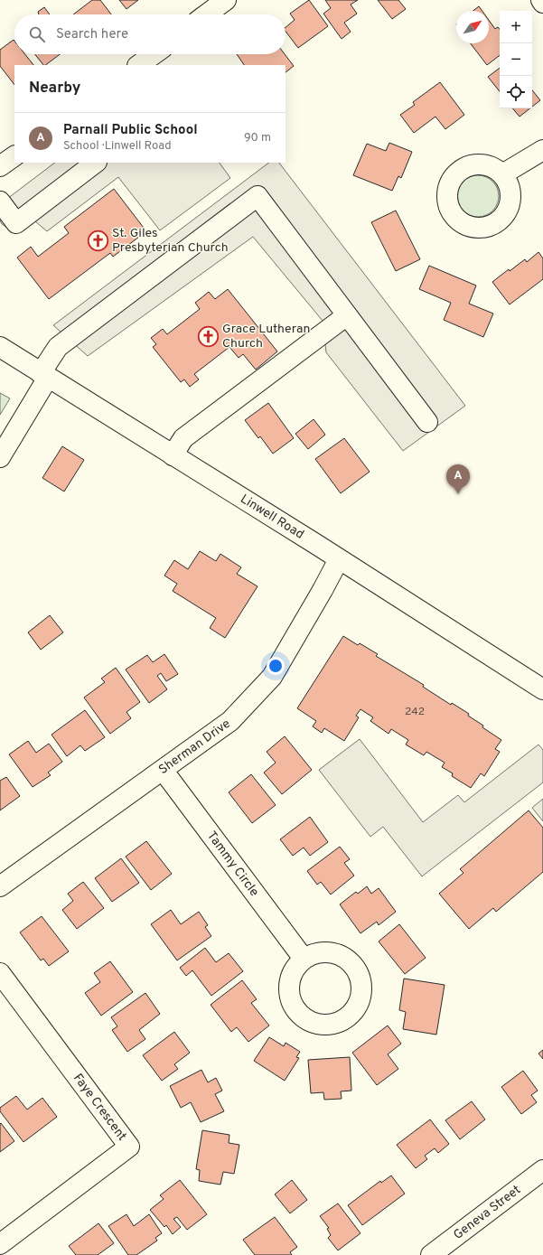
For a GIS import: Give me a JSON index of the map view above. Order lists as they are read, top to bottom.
{
  "streets": {
    "street": [
      "Linwell Road",
      "Sherman Drive",
      "Tammy Circle",
      "Faye Crescent",
      "Geneva Street"
    ]
  },
  "crossings": [
    ["Linwell Road", "Sherman Drive"],
    ["Sherman Drive", "Tammy Circle"]
  ],
  "places": {
    "church": ["St. Giles Presbyterian Church", "Grace Lutheran Church"]
  },
  "house_numbers": ["242"],
  "north": "top right",
  "page": {
    "map_buttons": ["+", "−"],
    "search": "Search here",
    "heading": "Nearby",
    "list": [
      {
        "mark": "A",
        "name": "Parnall Public School",
        "note": "School · Linwell Road",
        "value": "90 m"
      }
    ],
    "pins": "A"
  }
}
